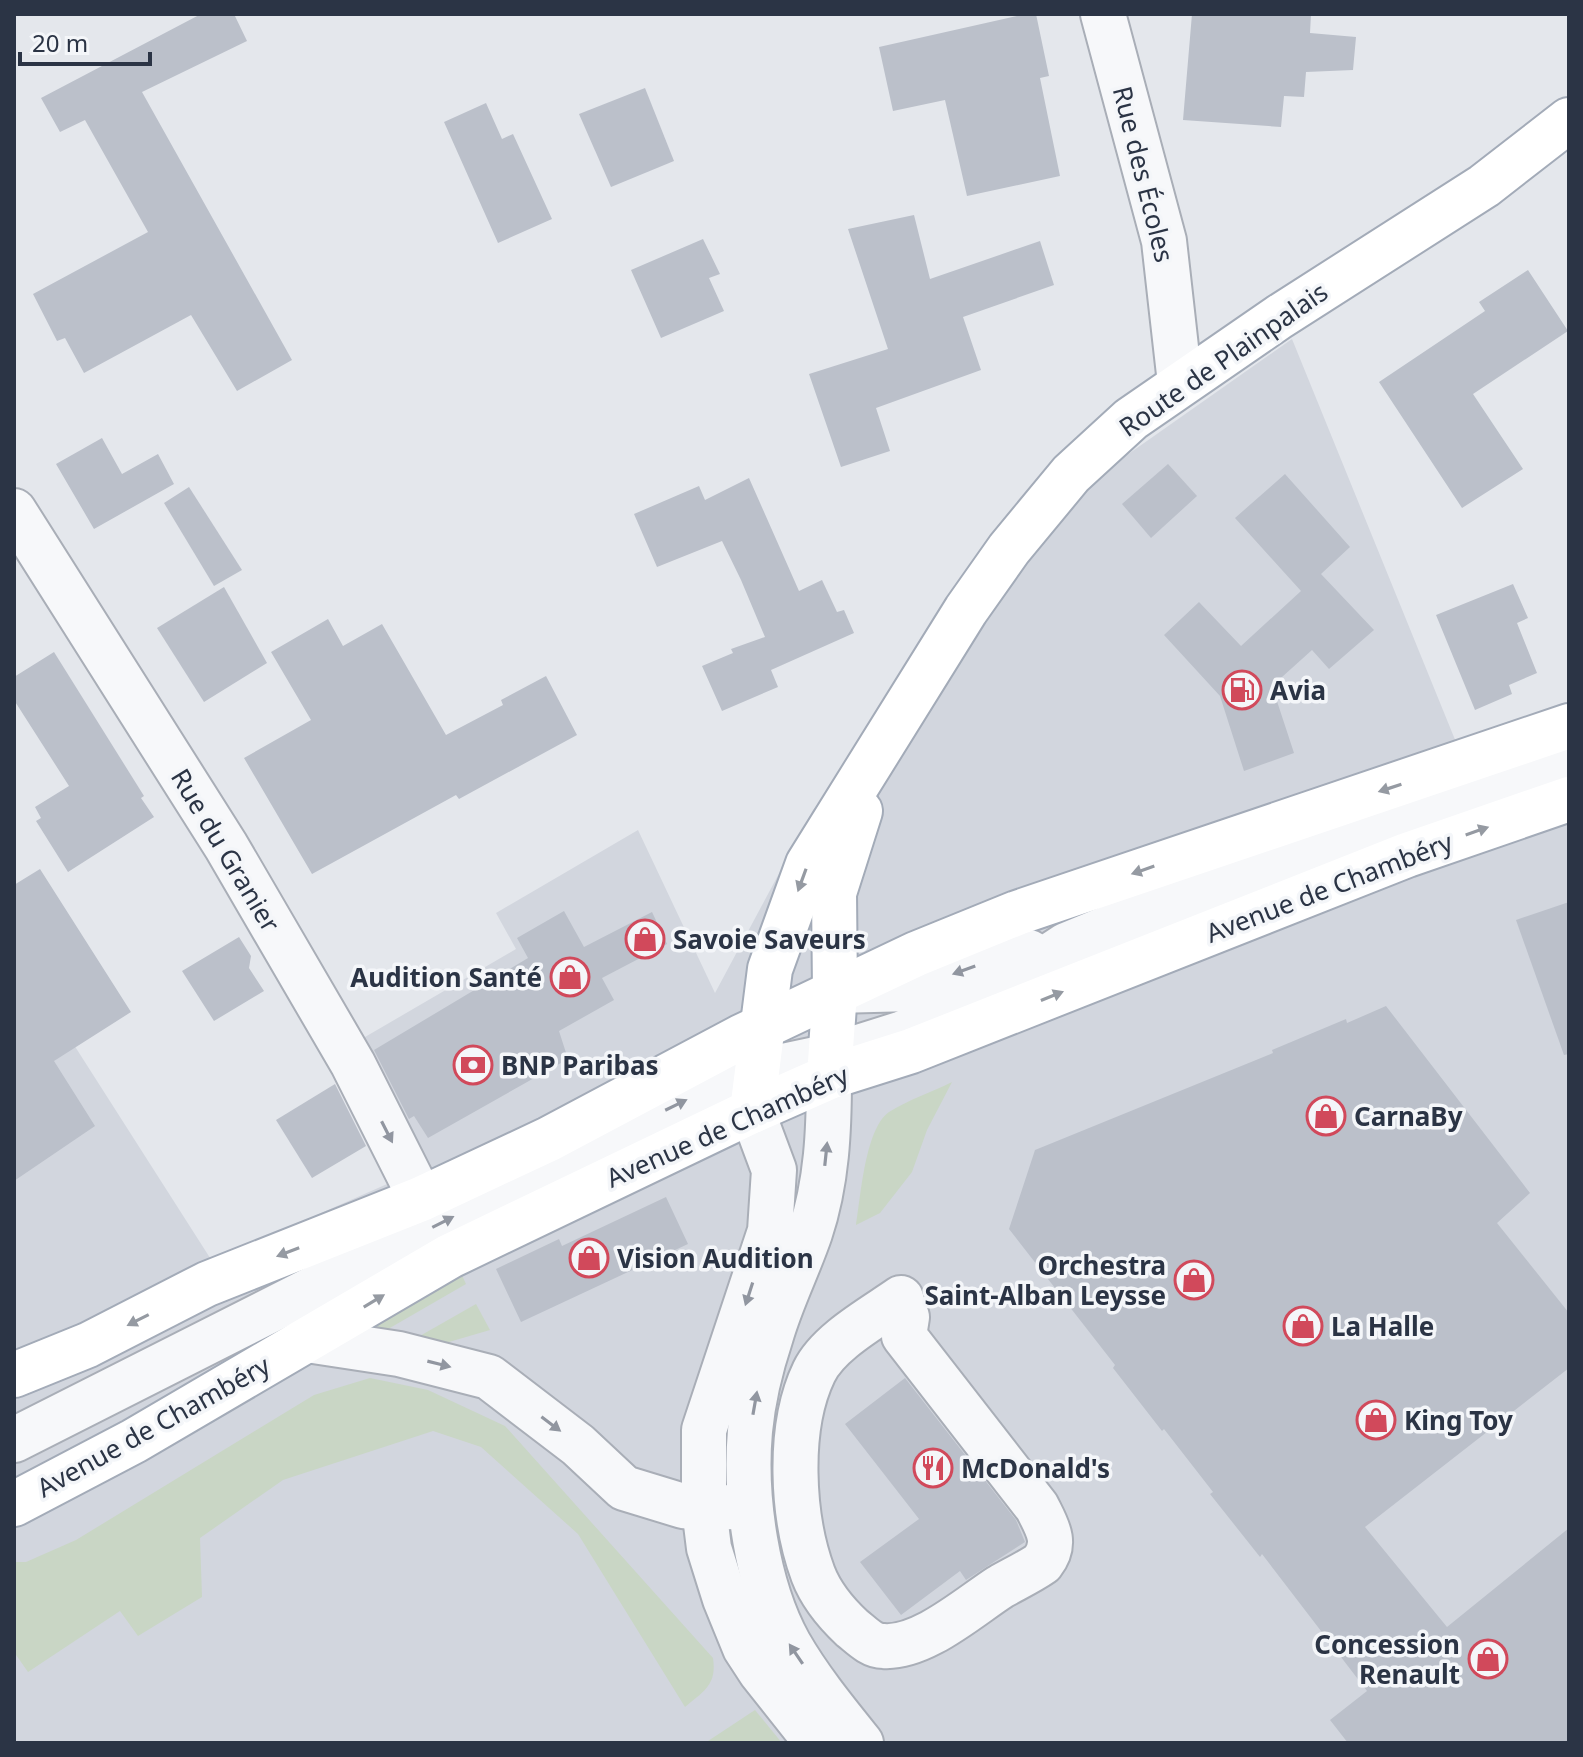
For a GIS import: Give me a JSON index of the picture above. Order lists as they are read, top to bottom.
{
  "streets": {
    "main road": ["Route de Plainpalais", "Avenue de Chambéry"],
    "street": ["Rue des Écoles", "Rue du Granier"]
  },
  "crossings": [
    ["Rue des Écoles", "Route de Plainpalais"],
    ["Route de Plainpalais", "Avenue de Chambéry"]
  ],
  "one_way": ["Rue du Granier"],
  "places": {
    "fuel station": ["Avia"],
    "shop": [
      "Savoie Saveurs",
      "Audition Santé",
      "CarnaBy",
      "Vision Audition",
      "Orchestra Saint-Alban Leysse",
      "La Halle",
      "King Toy",
      "Concession Renault"
    ],
    "bank": ["BNP Paribas"],
    "restaurant": ["McDonald's"]
  },
  "scale_bar": "20 m"
}
